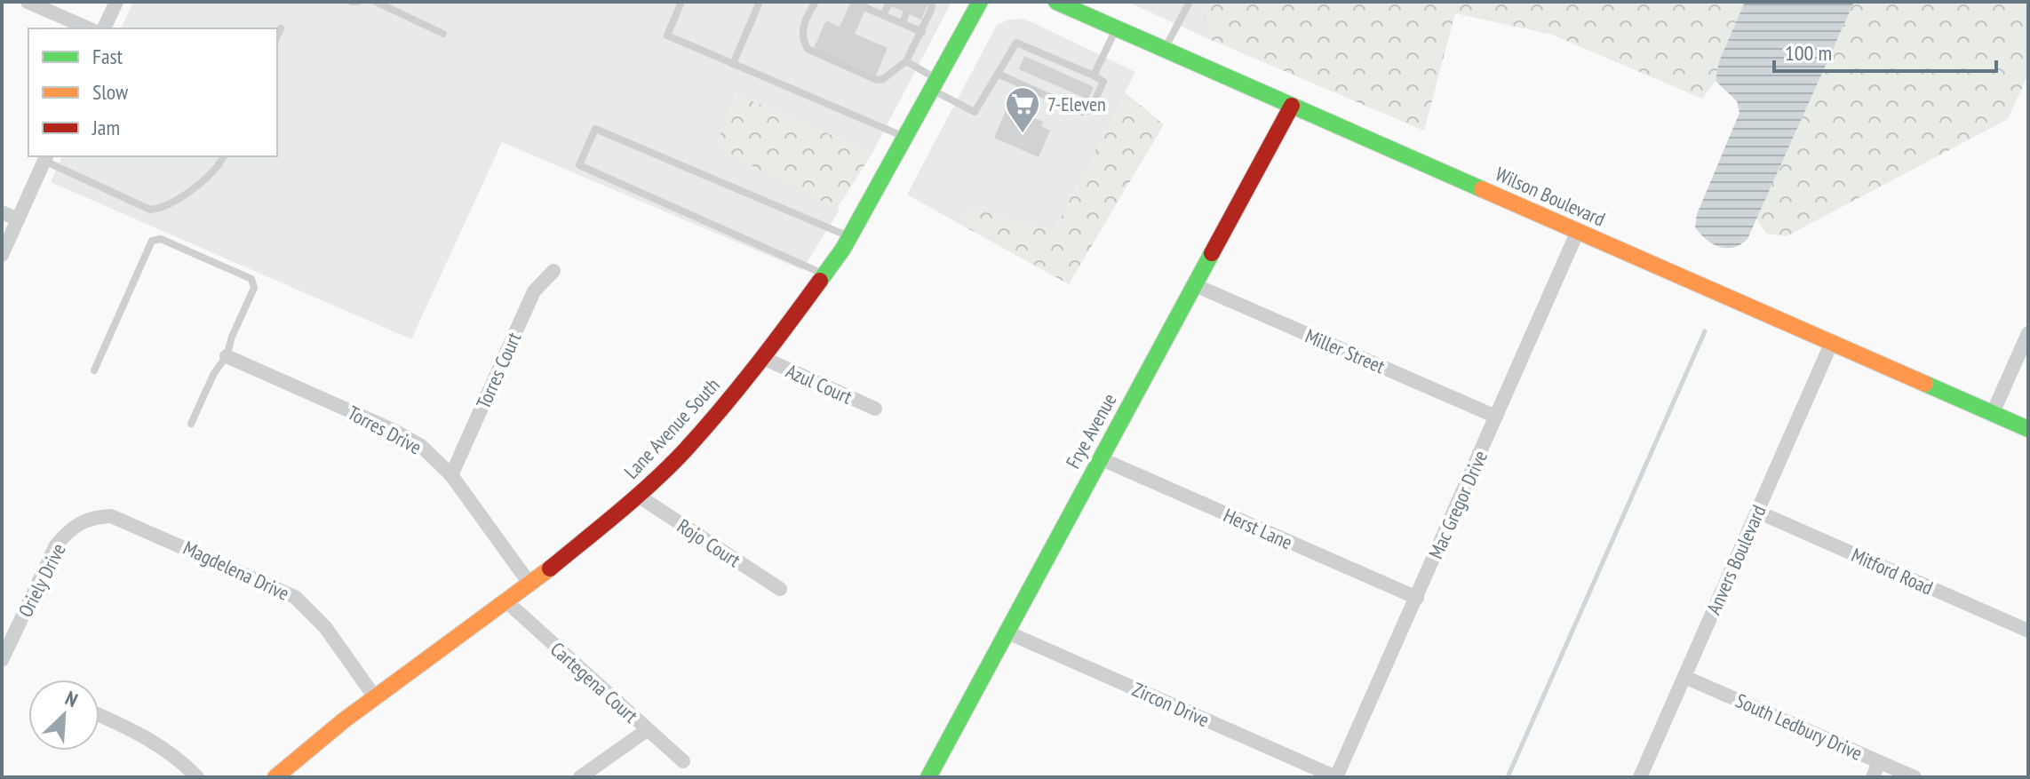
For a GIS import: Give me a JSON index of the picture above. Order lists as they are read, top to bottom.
{
  "streets": {
    "street": [
      "Wilson Boulevard",
      "Miller Street",
      "Torres Court",
      "Azul Court",
      "Lane Avenue South",
      "Torres Drive",
      "Frye Avenue",
      "Mac Gregor Drive",
      "Herst Lane",
      "Rojo Court",
      "Anvers Boulevard",
      "Magdelena Drive",
      "Mitford Road",
      "Oriely Drive",
      "Cartegena Court",
      "Zircon Drive",
      "South Ledbury Drive"
    ]
  },
  "crossings": [
    ["Wilson Boulevard", "Frye Avenue"],
    ["Wilson Boulevard", "Mac Gregor Drive"],
    ["Wilson Boulevard", "Anvers Boulevard"],
    ["Miller Street", "Frye Avenue"],
    ["Miller Street", "Mac Gregor Drive"],
    ["Torres Court", "Torres Drive"],
    ["Azul Court", "Lane Avenue South"],
    ["Lane Avenue South", "Torres Drive"],
    ["Lane Avenue South", "Rojo Court"],
    ["Lane Avenue South", "Magdelena Drive"],
    ["Lane Avenue South", "Cartegena Court"],
    ["Frye Avenue", "Herst Lane"],
    ["Frye Avenue", "Zircon Drive"],
    ["Mac Gregor Drive", "Herst Lane"],
    ["Mac Gregor Drive", "Zircon Drive"],
    ["Anvers Boulevard", "Mitford Road"],
    ["Anvers Boulevard", "South Ledbury Drive"],
    ["Magdelena Drive", "Oriely Drive"]
  ],
  "places": {
    "supermarket": ["7-Eleven"]
  },
  "legend": ["Fast", "Slow", "Jam"],
  "scale_bar": "100 m",
  "north": "top right"
}
